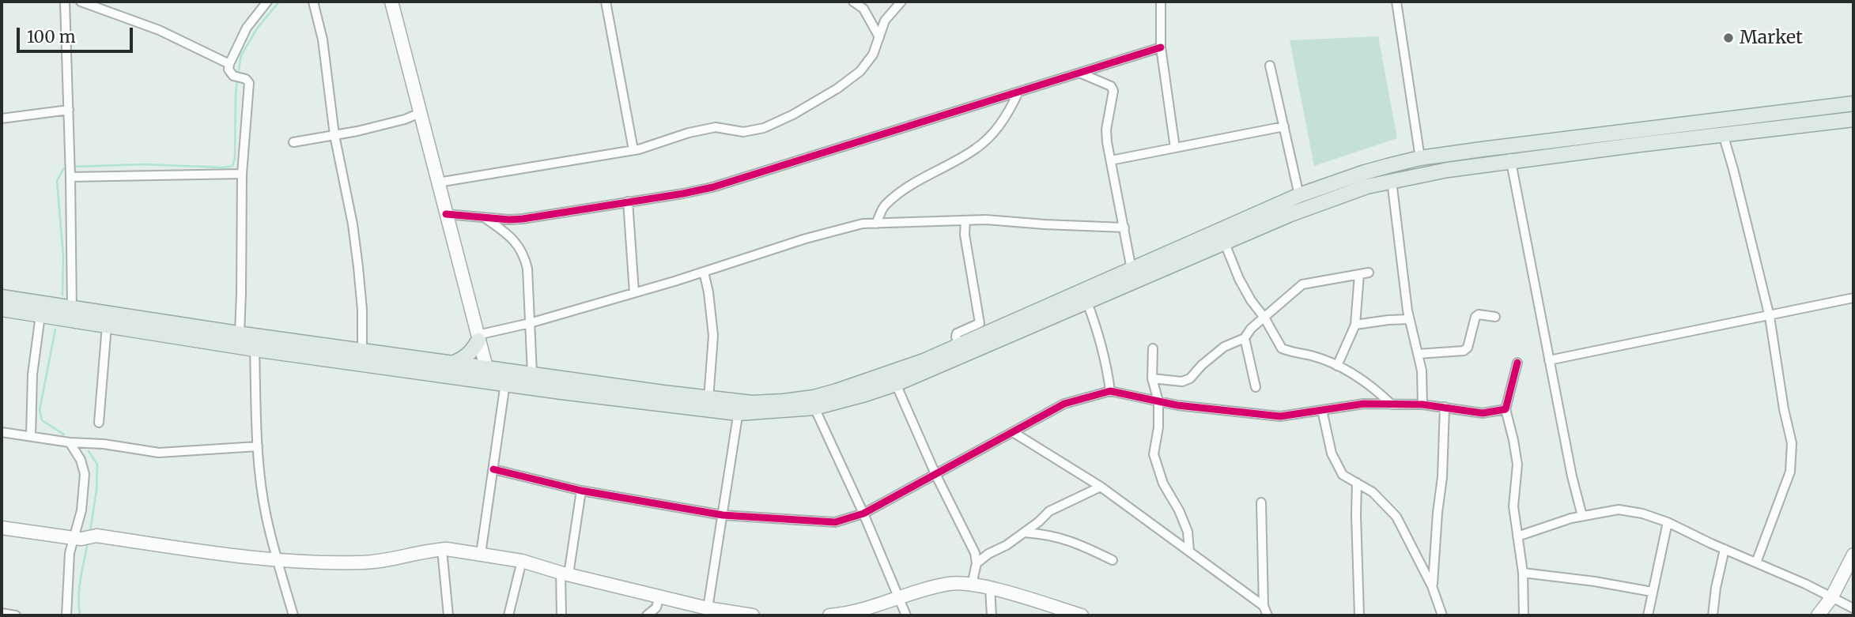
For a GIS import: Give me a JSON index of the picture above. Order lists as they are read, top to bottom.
{
  "places": ["Market"],
  "scale_bar": "100 m"
}
